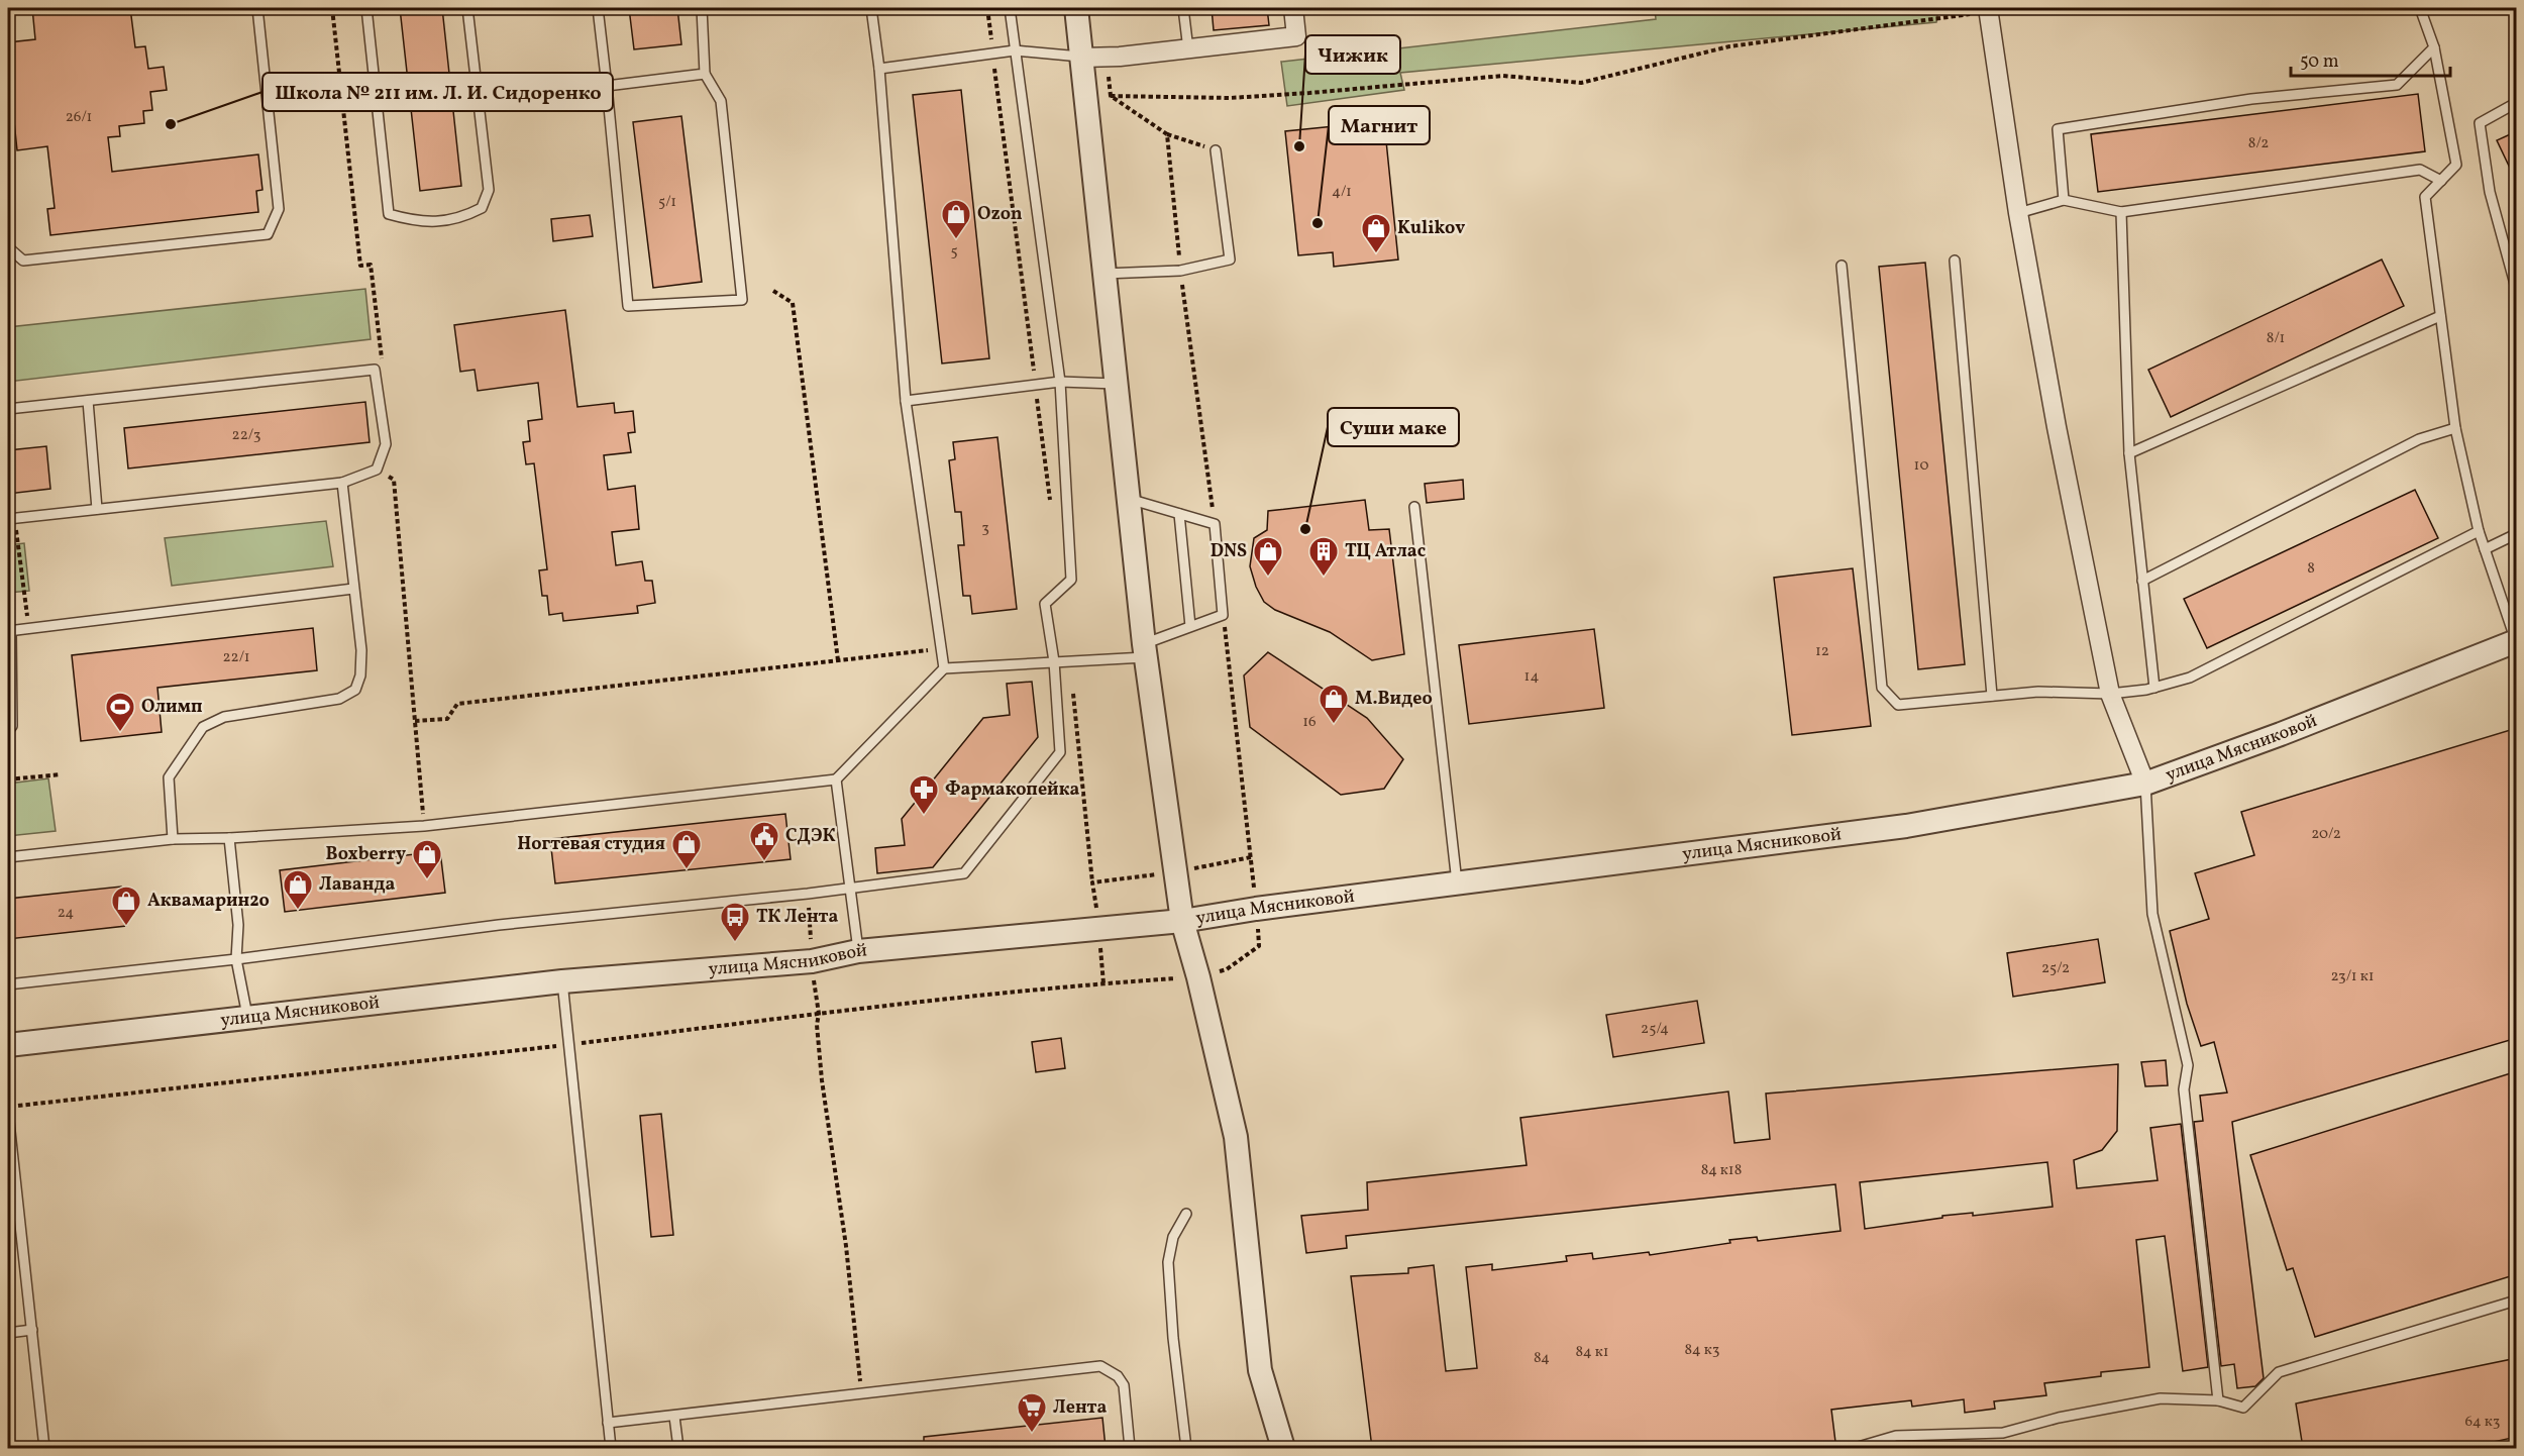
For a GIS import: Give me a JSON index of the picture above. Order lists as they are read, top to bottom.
{
  "streets": {
    "street": ["улица Мясниковой"]
  },
  "places": {
    "other": [
      "Школа № 211 им. Л. И. Сидоренко",
      "Чижик",
      "Магнит",
      "Суши маке"
    ],
    "shop": [
      "Ozon",
      "Kulikov",
      "DNS",
      "М.Видео",
      "Ногтевая студия",
      "Boxberry",
      "Лаванда",
      "Аквамарин2о"
    ],
    "building": ["ТЦ Атлас"],
    "sports": ["Олимп"],
    "pharmacy": ["Фармакопейка"],
    "public building": ["СДЭК"],
    "bus stop": ["ТК Лента"],
    "supermarket": ["Лента"]
  },
  "house_numbers": [
    "26/1",
    "8/2",
    "4/1",
    "5/1",
    "5",
    "8/1",
    "22/3",
    "10",
    "3",
    "8",
    "12",
    "22/1",
    "14",
    "16",
    "20/2",
    "24",
    "25/2",
    "23/1 к1",
    "25/4",
    "84 к18",
    "84 к3",
    "84 к1",
    "84",
    "64 к3"
  ],
  "scale_bar": "50 m"
}
